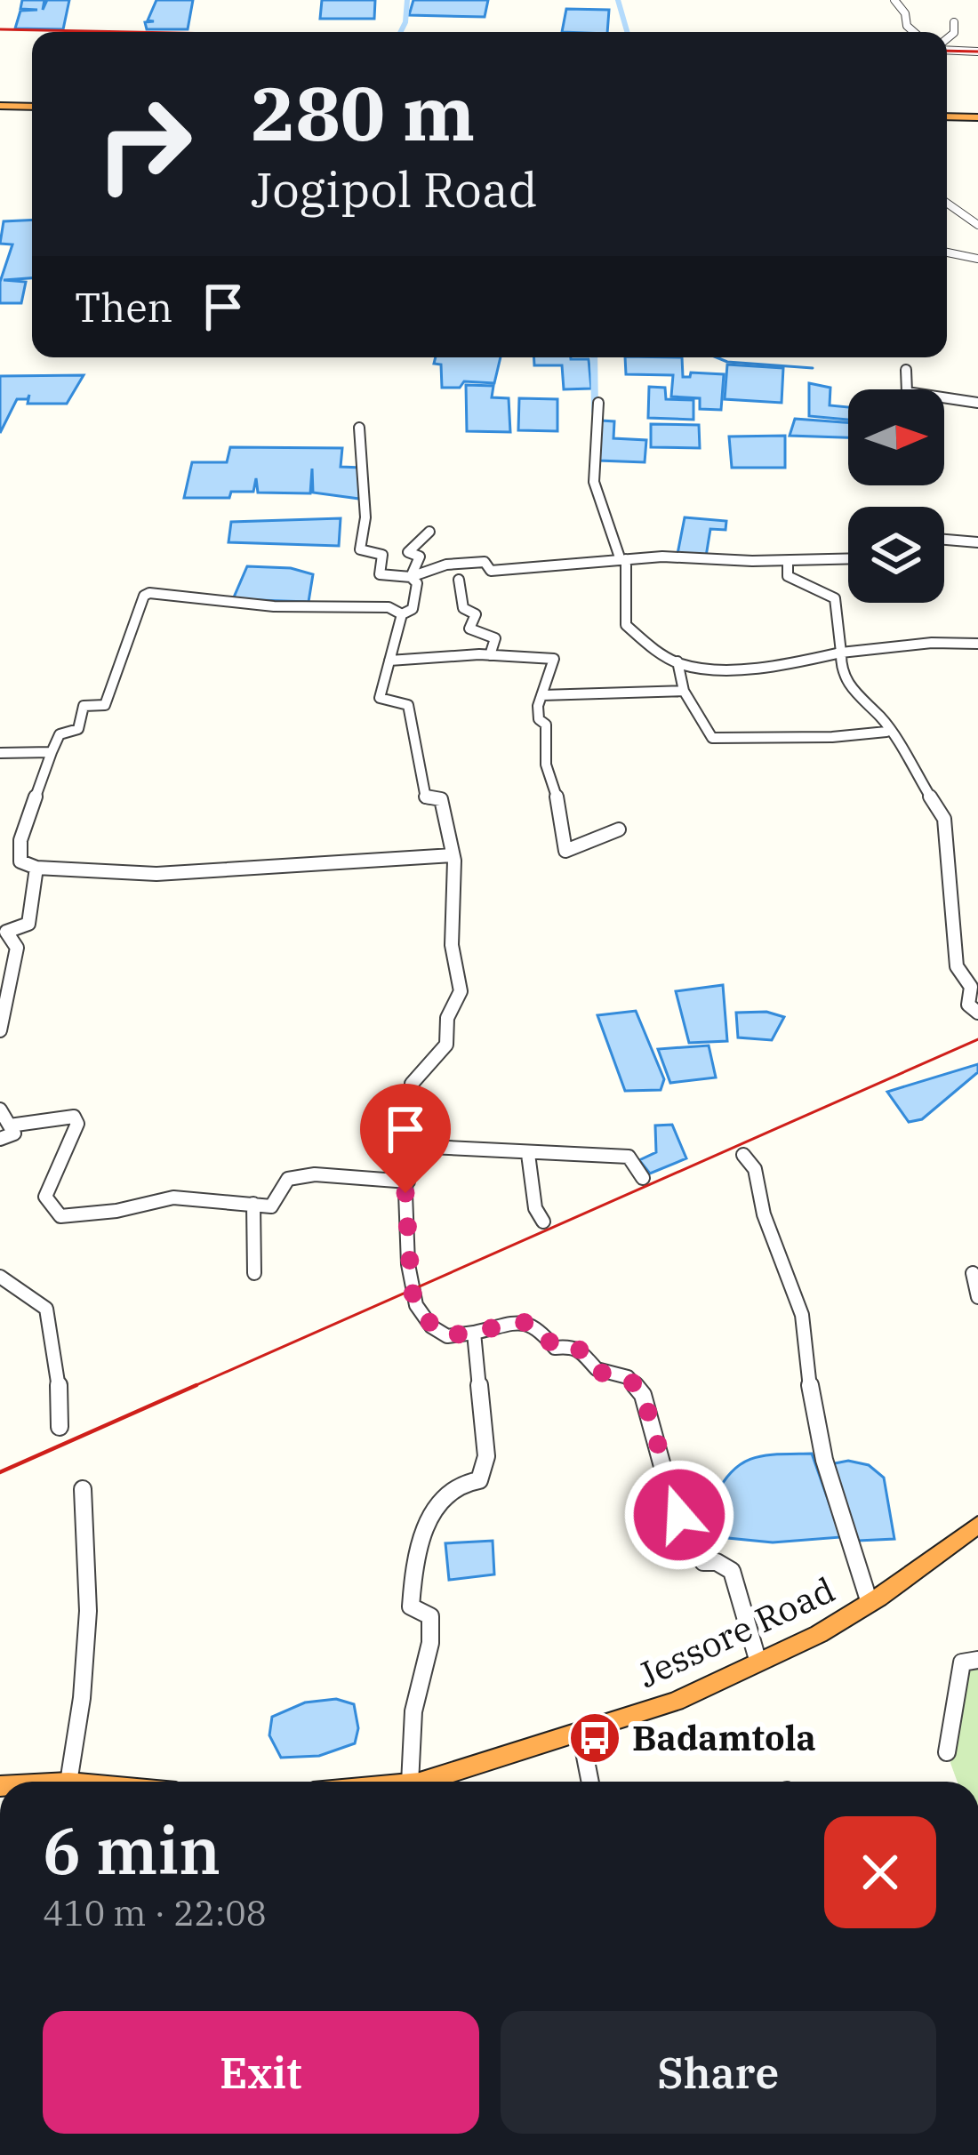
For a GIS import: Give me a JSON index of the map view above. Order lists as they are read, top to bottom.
{
  "streets": {
    "highway": ["Jessore Road"]
  },
  "places": {
    "bus stop": ["Badamtola"]
  },
  "north": "right",
  "page": {
    "turn": ["280 m", "Jogipol Road"],
    "then": "Then",
    "heading": ["6 min", "410 m · 22:08"],
    "buttons": ["Exit", "Share"]
  }
}
